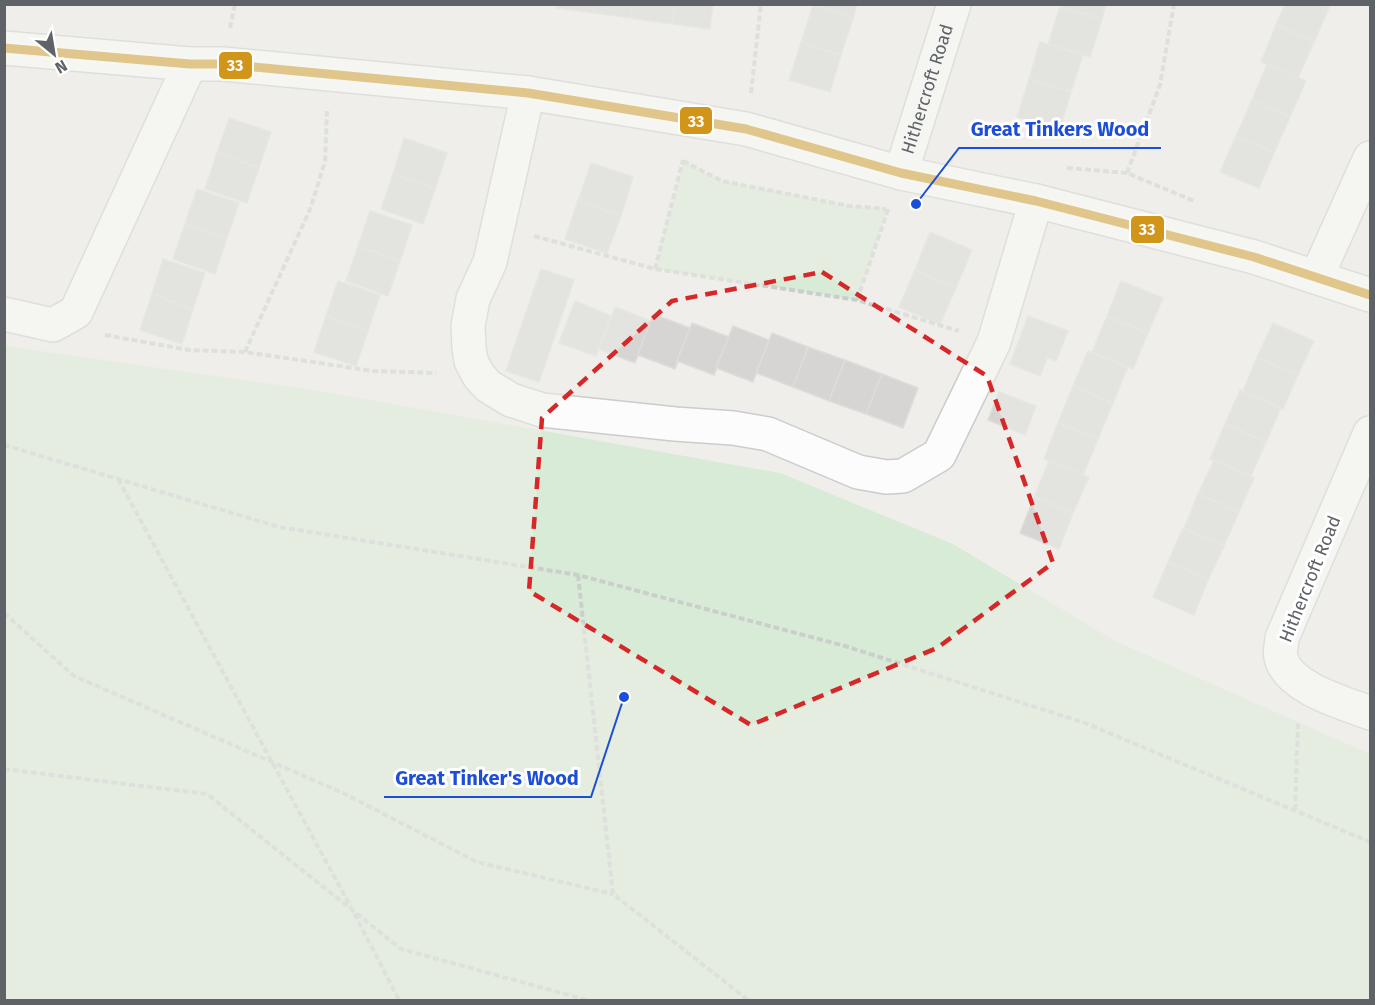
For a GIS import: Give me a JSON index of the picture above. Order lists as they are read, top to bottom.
{
  "streets": {
    "street": ["Hithercroft Road"]
  },
  "places": ["Great Tinkers Wood", "Great Tinker's Wood"],
  "lines": ["transit line 33"],
  "north": "bottom right"
}
